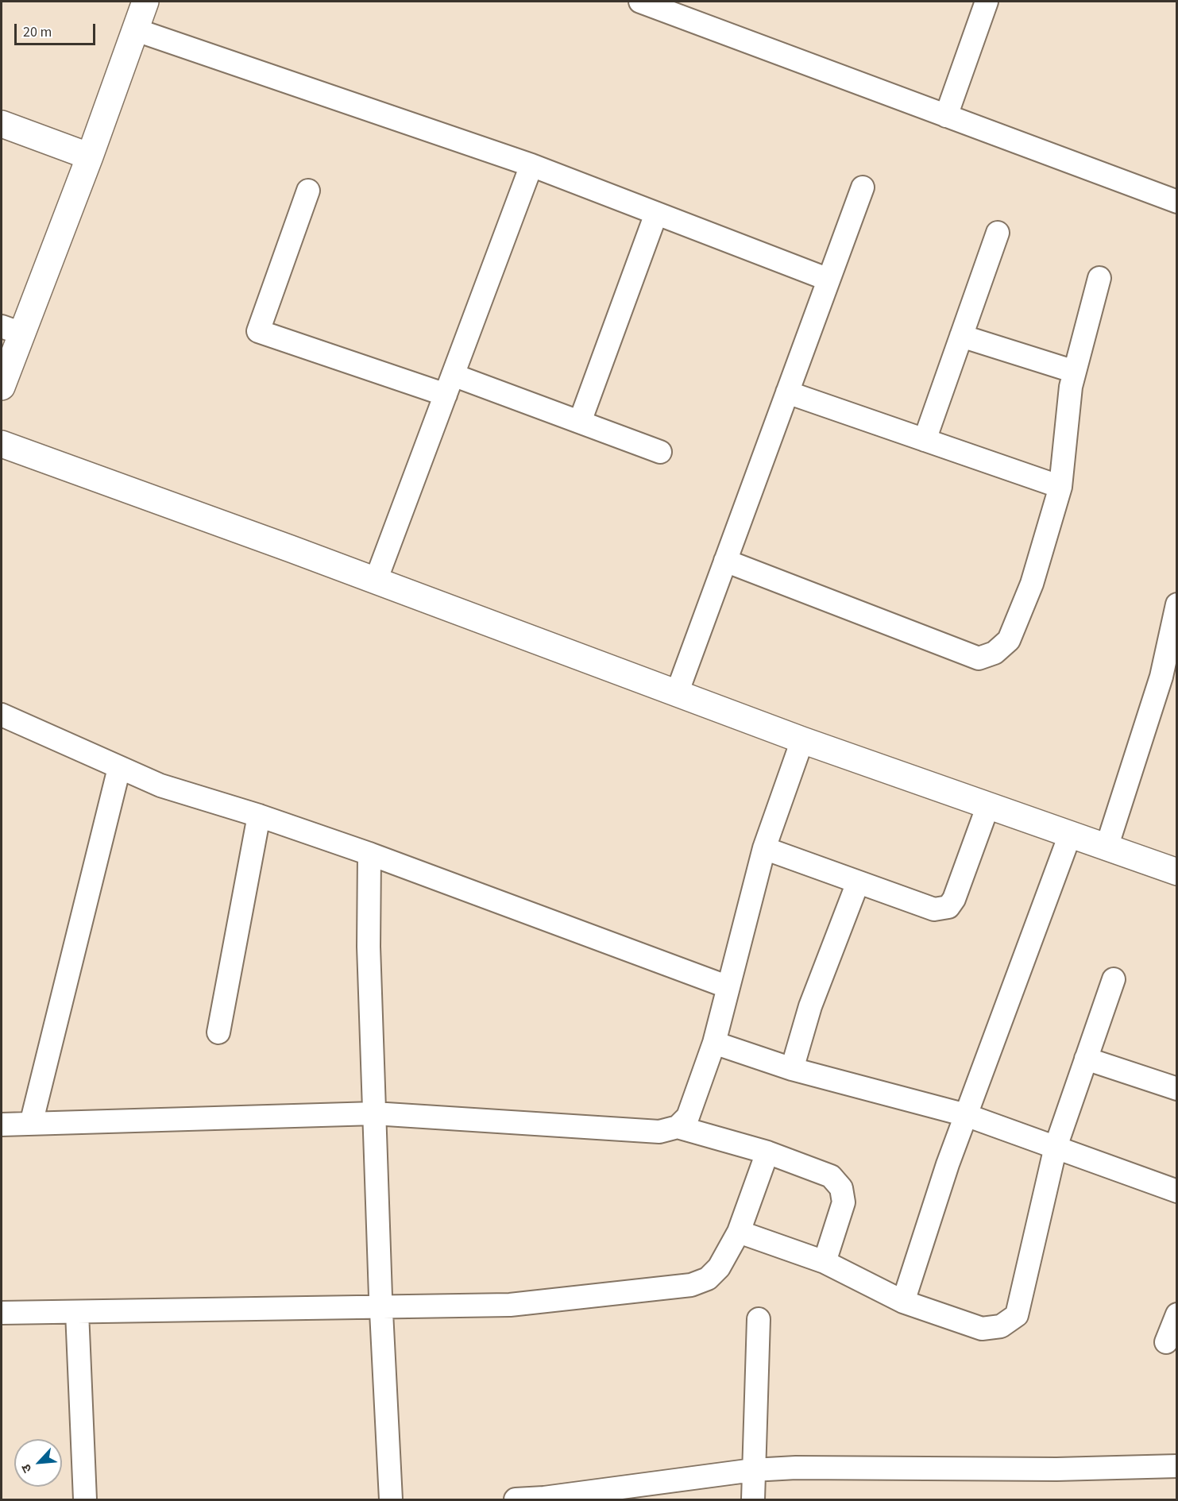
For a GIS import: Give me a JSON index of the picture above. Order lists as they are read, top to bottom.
{
  "scale_bar": "20 m",
  "north": "bottom left"
}
